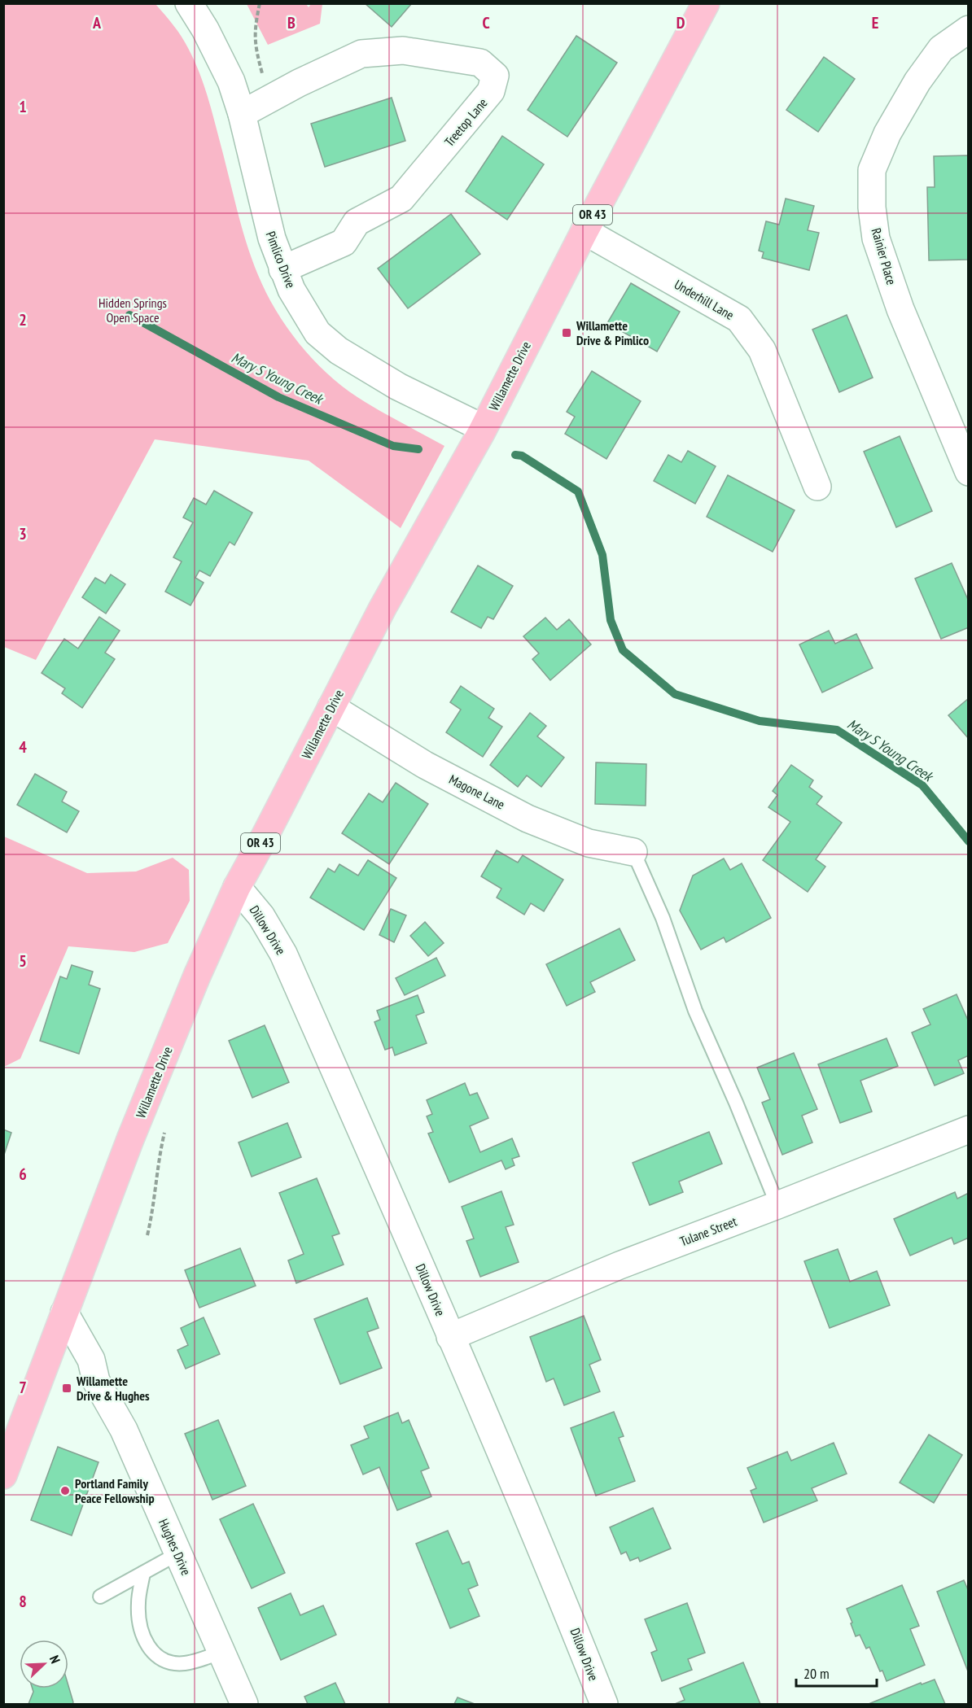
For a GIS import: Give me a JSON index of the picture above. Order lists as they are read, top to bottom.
{
  "streets": {
    "main road": ["OR 43", "Willamette Drive"],
    "street": [
      "Treetop Lane",
      "Rainier Place",
      "Pimlico Drive",
      "Underhill Lane",
      "Magone Lane",
      "Dillow Drive",
      "Tulane Street",
      "Hughes Drive"
    ]
  },
  "crossings": [
    ["Treetop Lane", "Pimlico Drive"],
    ["Pimlico Drive", "Willamette Drive"],
    ["Underhill Lane", "Willamette Drive"],
    ["Willamette Drive", "Magone Lane"],
    ["Willamette Drive", "Dillow Drive"],
    ["Willamette Drive", "Hughes Drive"],
    ["Dillow Drive", "Tulane Street"]
  ],
  "water": ["Mary S Young Creek"],
  "parks": ["Hidden Springs Open Space"],
  "places": {
    "transit": ["Willamette Drive & Pimlico", "Willamette Drive & Hughes"],
    "other": ["Portland Family Peace Fellowship"]
  },
  "scale_bar": "20 m",
  "north": "top right",
  "grid": {
    "columns": [
      "A",
      "B",
      "C",
      "D",
      "E"
    ],
    "rows": [
      "1",
      "2",
      "3",
      "4",
      "5",
      "6",
      "7",
      "8"
    ]
  }
}
